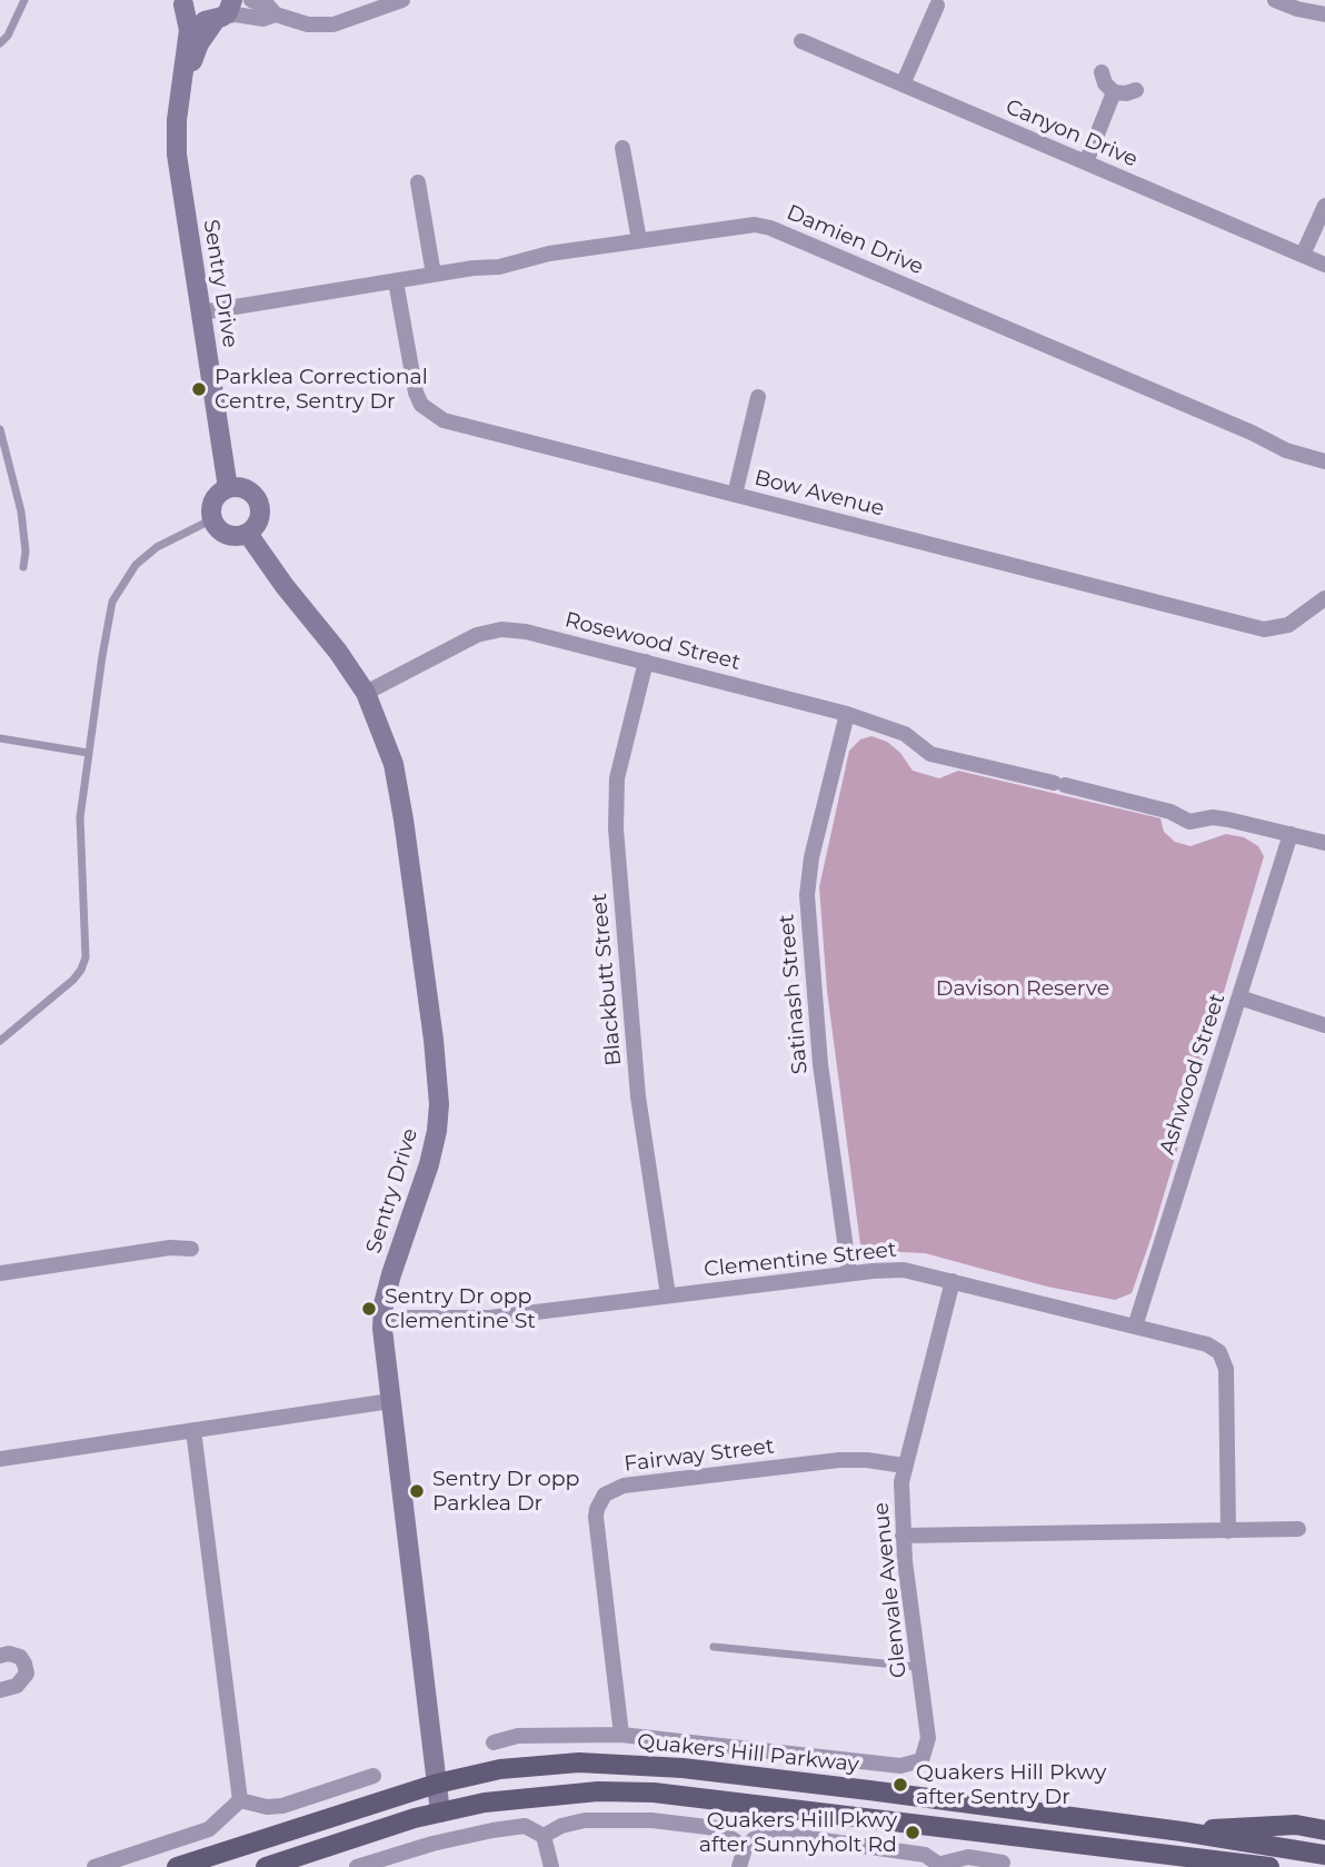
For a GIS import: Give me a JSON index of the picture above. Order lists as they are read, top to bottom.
{
  "streets": {
    "main road": ["Quakers Hill Parkway"],
    "street": [
      "Canyon Drive",
      "Damien Drive",
      "Sentry Drive",
      "Bow Avenue",
      "Rosewood Street",
      "Blackbutt Street",
      "Satinash Street",
      "Ashwood Street",
      "Clementine Street",
      "Fairway Street",
      "Glenvale Avenue"
    ]
  },
  "crossings": [
    ["Damien Drive", "Sentry Drive"],
    ["Damien Drive", "Bow Avenue"],
    ["Sentry Drive", "Rosewood Street"],
    ["Sentry Drive", "Clementine Street"],
    ["Sentry Drive", "Quakers Hill Parkway"],
    ["Rosewood Street", "Blackbutt Street"],
    ["Rosewood Street", "Satinash Street"],
    ["Rosewood Street", "Ashwood Street"],
    ["Blackbutt Street", "Clementine Street"],
    ["Satinash Street", "Clementine Street"],
    ["Ashwood Street", "Clementine Street"],
    ["Clementine Street", "Glenvale Avenue"],
    ["Fairway Street", "Glenvale Avenue"]
  ],
  "parks": ["Davison Reserve"],
  "places": [
    "Parklea Correctional Centre, Sentry Dr",
    "Sentry Dr opp Clementine St",
    "Sentry Dr opp Parklea Dr",
    "Quakers Hill Pkwy after Sentry Dr",
    "Quakers Hill Pkwy after Sunnyholt Rd"
  ]
}
